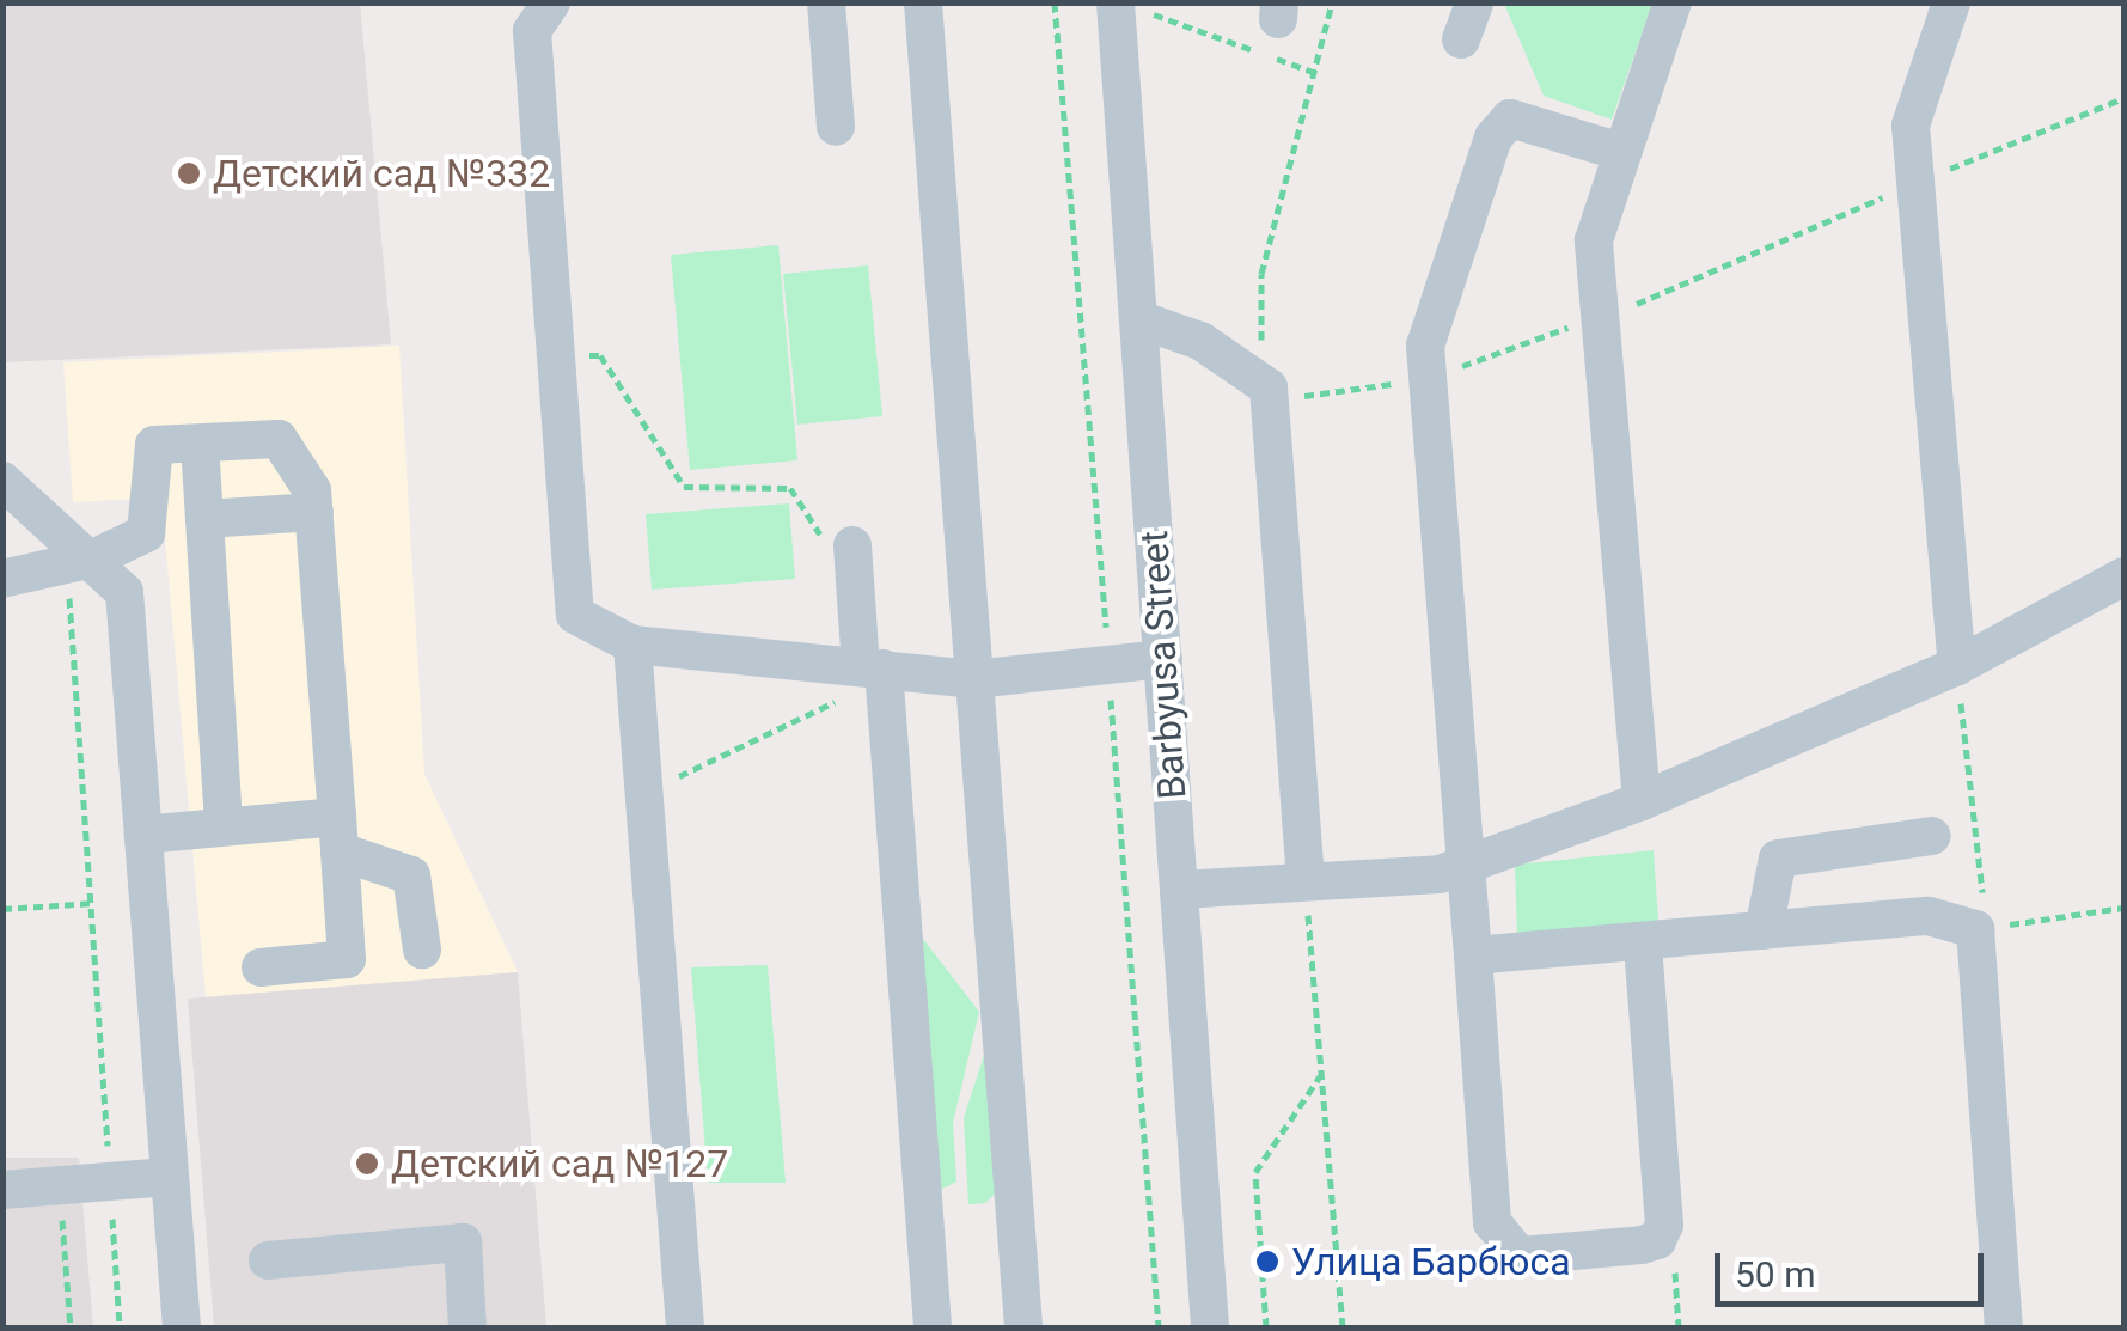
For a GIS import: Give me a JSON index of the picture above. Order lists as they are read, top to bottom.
{
  "streets": {
    "street": ["Barbyusa Street"]
  },
  "places": ["Детский сад №332", "Детский сад №127", "Улица Барбюса"],
  "scale_bar": "50 m"
}
